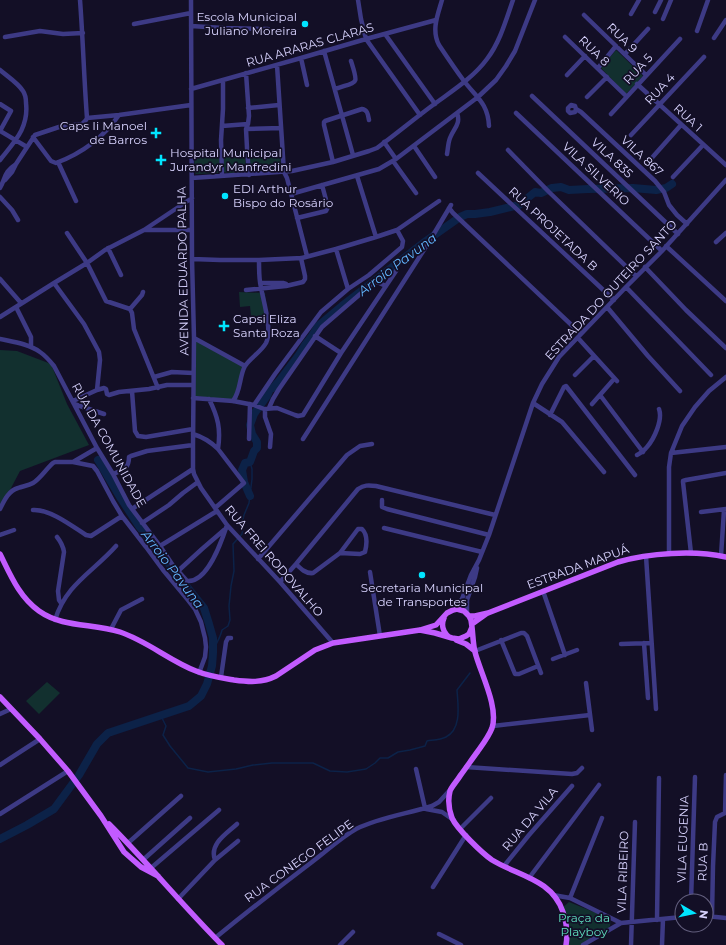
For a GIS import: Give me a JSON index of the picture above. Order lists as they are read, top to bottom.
{
  "streets": {
    "main road": ["ESTRADA MAPUÁ"],
    "street": [
      "RUA 9",
      "RUA ARARAS CLARAS",
      "RUA 8",
      "RUA 5",
      "RUA 4",
      "RUA 1",
      "VILA 867",
      "VILA 835",
      "VILA SILVERIO",
      "RUA PROJETADA B",
      "AVENIDA EDUARDO PALHA",
      "ESTRADA DO OUTEIRO SANTO",
      "RUA DA COMUNIDADE",
      "RUA FREI RODOVALHO",
      "RUA DA VILA",
      "VILA EUGENIA",
      "RUA CONEGO FELIPE",
      "RUA B",
      "VILA RIBEIRO"
    ]
  },
  "crossings": [
    ["RUA 9", "RUA 5"],
    ["RUA ARARAS CLARAS", "AVENIDA EDUARDO PALHA"],
    ["RUA 8", "RUA 5"],
    ["RUA 5", "RUA 1"],
    ["RUA 4", "RUA 1"],
    ["VILA 867", "ESTRADA DO OUTEIRO SANTO"],
    ["VILA 835", "ESTRADA DO OUTEIRO SANTO"],
    ["VILA SILVERIO", "ESTRADA DO OUTEIRO SANTO"],
    ["RUA PROJETADA B", "ESTRADA DO OUTEIRO SANTO"],
    ["AVENIDA EDUARDO PALHA", "RUA FREI RODOVALHO"],
    ["ESTRADA DO OUTEIRO SANTO", "ESTRADA MAPUÁ"],
    ["RUA DA COMUNIDADE", "RUA FREI RODOVALHO"]
  ],
  "water": ["Arroio Pavuna"],
  "parks": ["Praça da Playboy"],
  "places": {
    "other": ["Escola Municipal Juliano Moreira", "EDI Arthur Bispo do Rosário", "Secretaria Municipal de Transportes"],
    "health": ["Caps Ii Manoel de Barros", "Hospital Municipal Jurandyr Manfredini", "Capsi Eliza Santa Roza"]
  },
  "north": "right"
}
